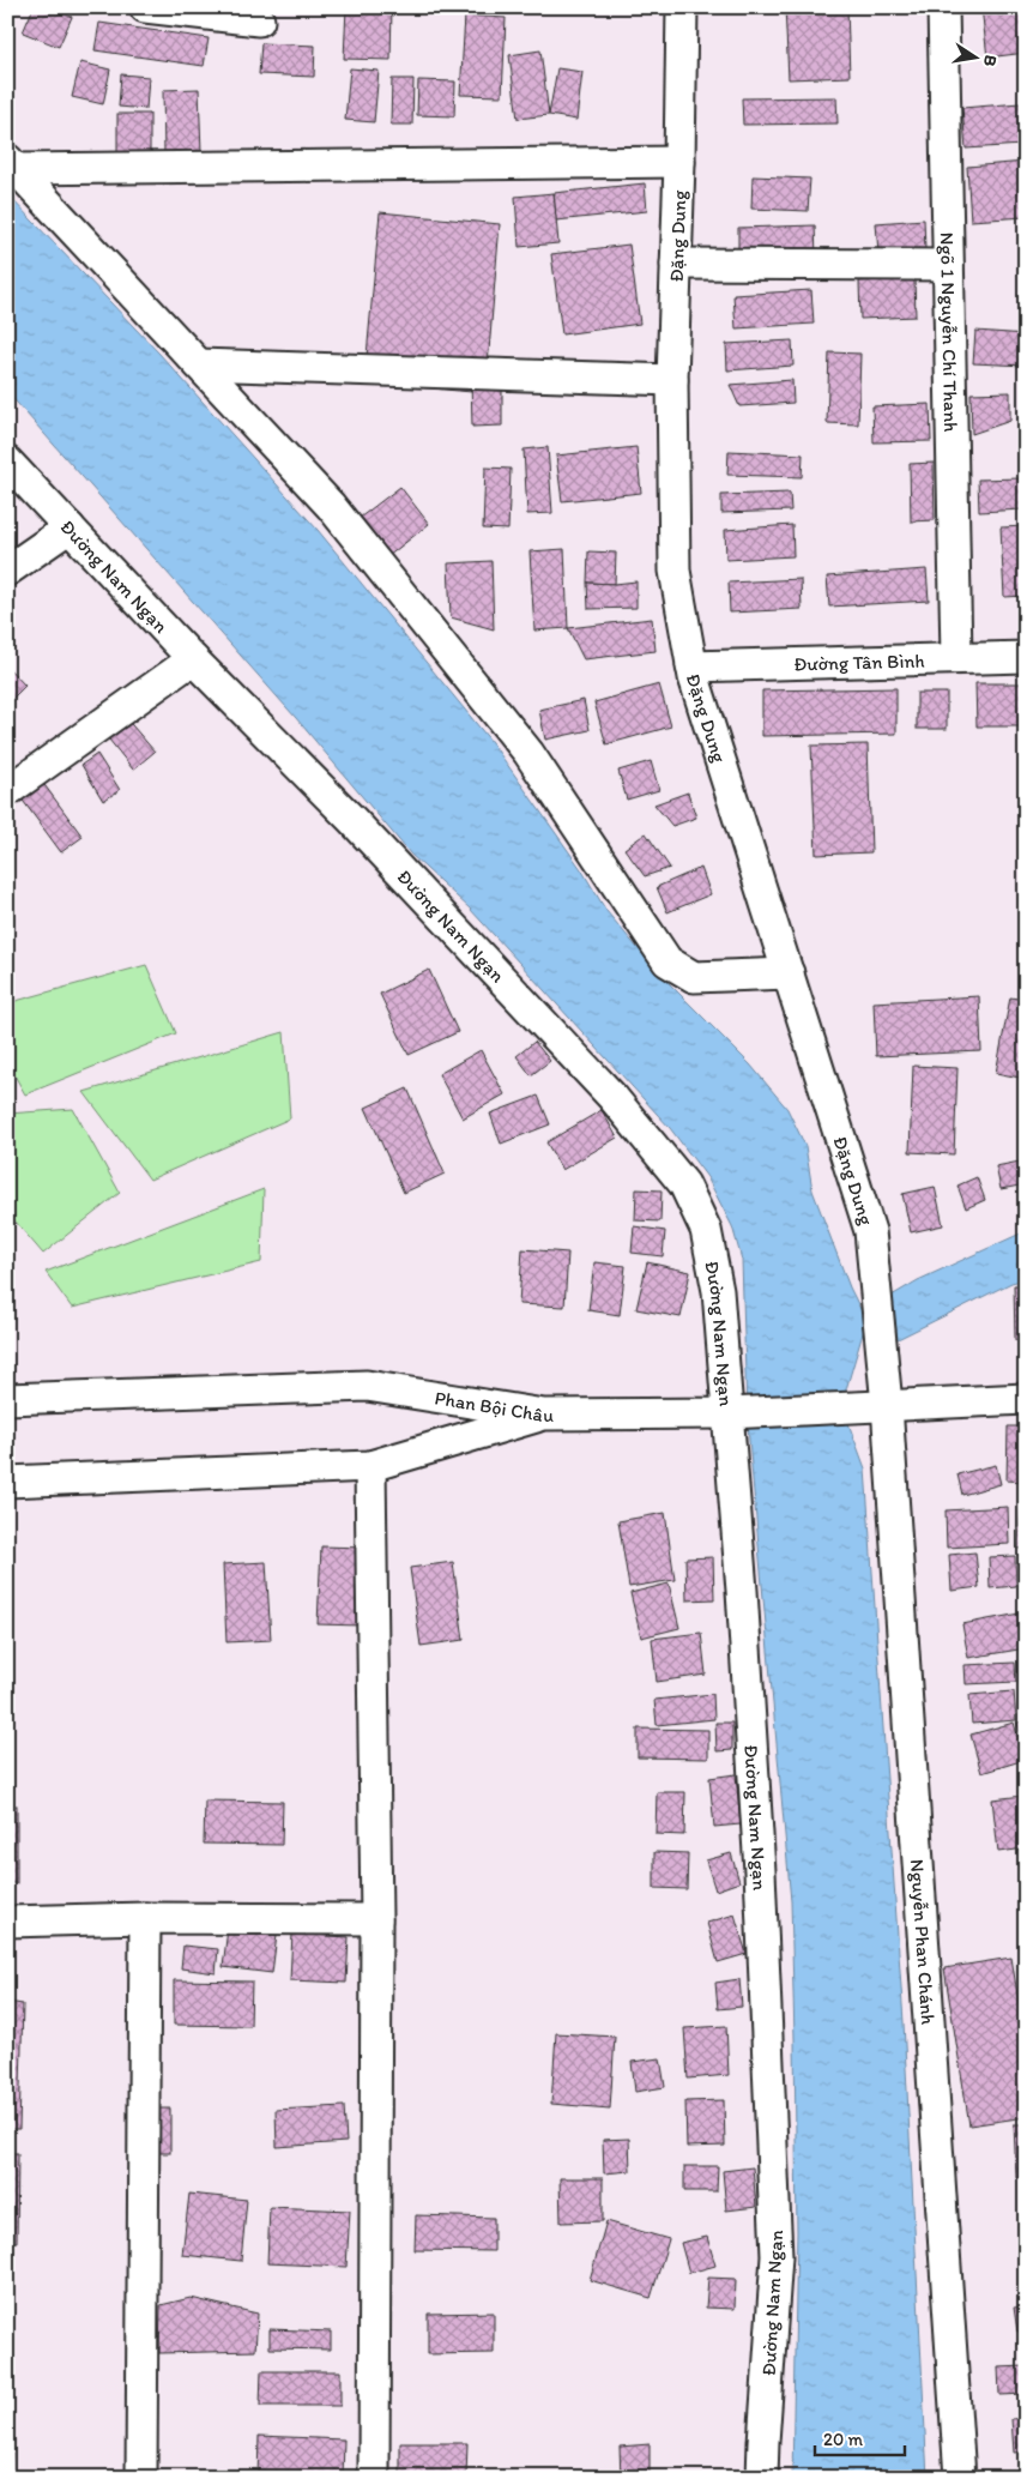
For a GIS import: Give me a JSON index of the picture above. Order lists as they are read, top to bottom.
{
  "streets": {
    "street": [
      "Đặng Dung",
      "Ngõ 1 Nguyễn Chí Thanh",
      "Đường Nam Ngạn",
      "Đường Tân Bình",
      "Phan Bội Châu",
      "Nguyễn Phan Chánh"
    ]
  },
  "crossings": [
    ["Đặng Dung", "Đường Tân Bình"],
    ["Đặng Dung", "Nguyễn Phan Chánh"],
    ["Ngõ 1 Nguyễn Chí Thanh", "Đường Tân Bình"]
  ],
  "scale_bar": "20 m",
  "north": "right"
}
